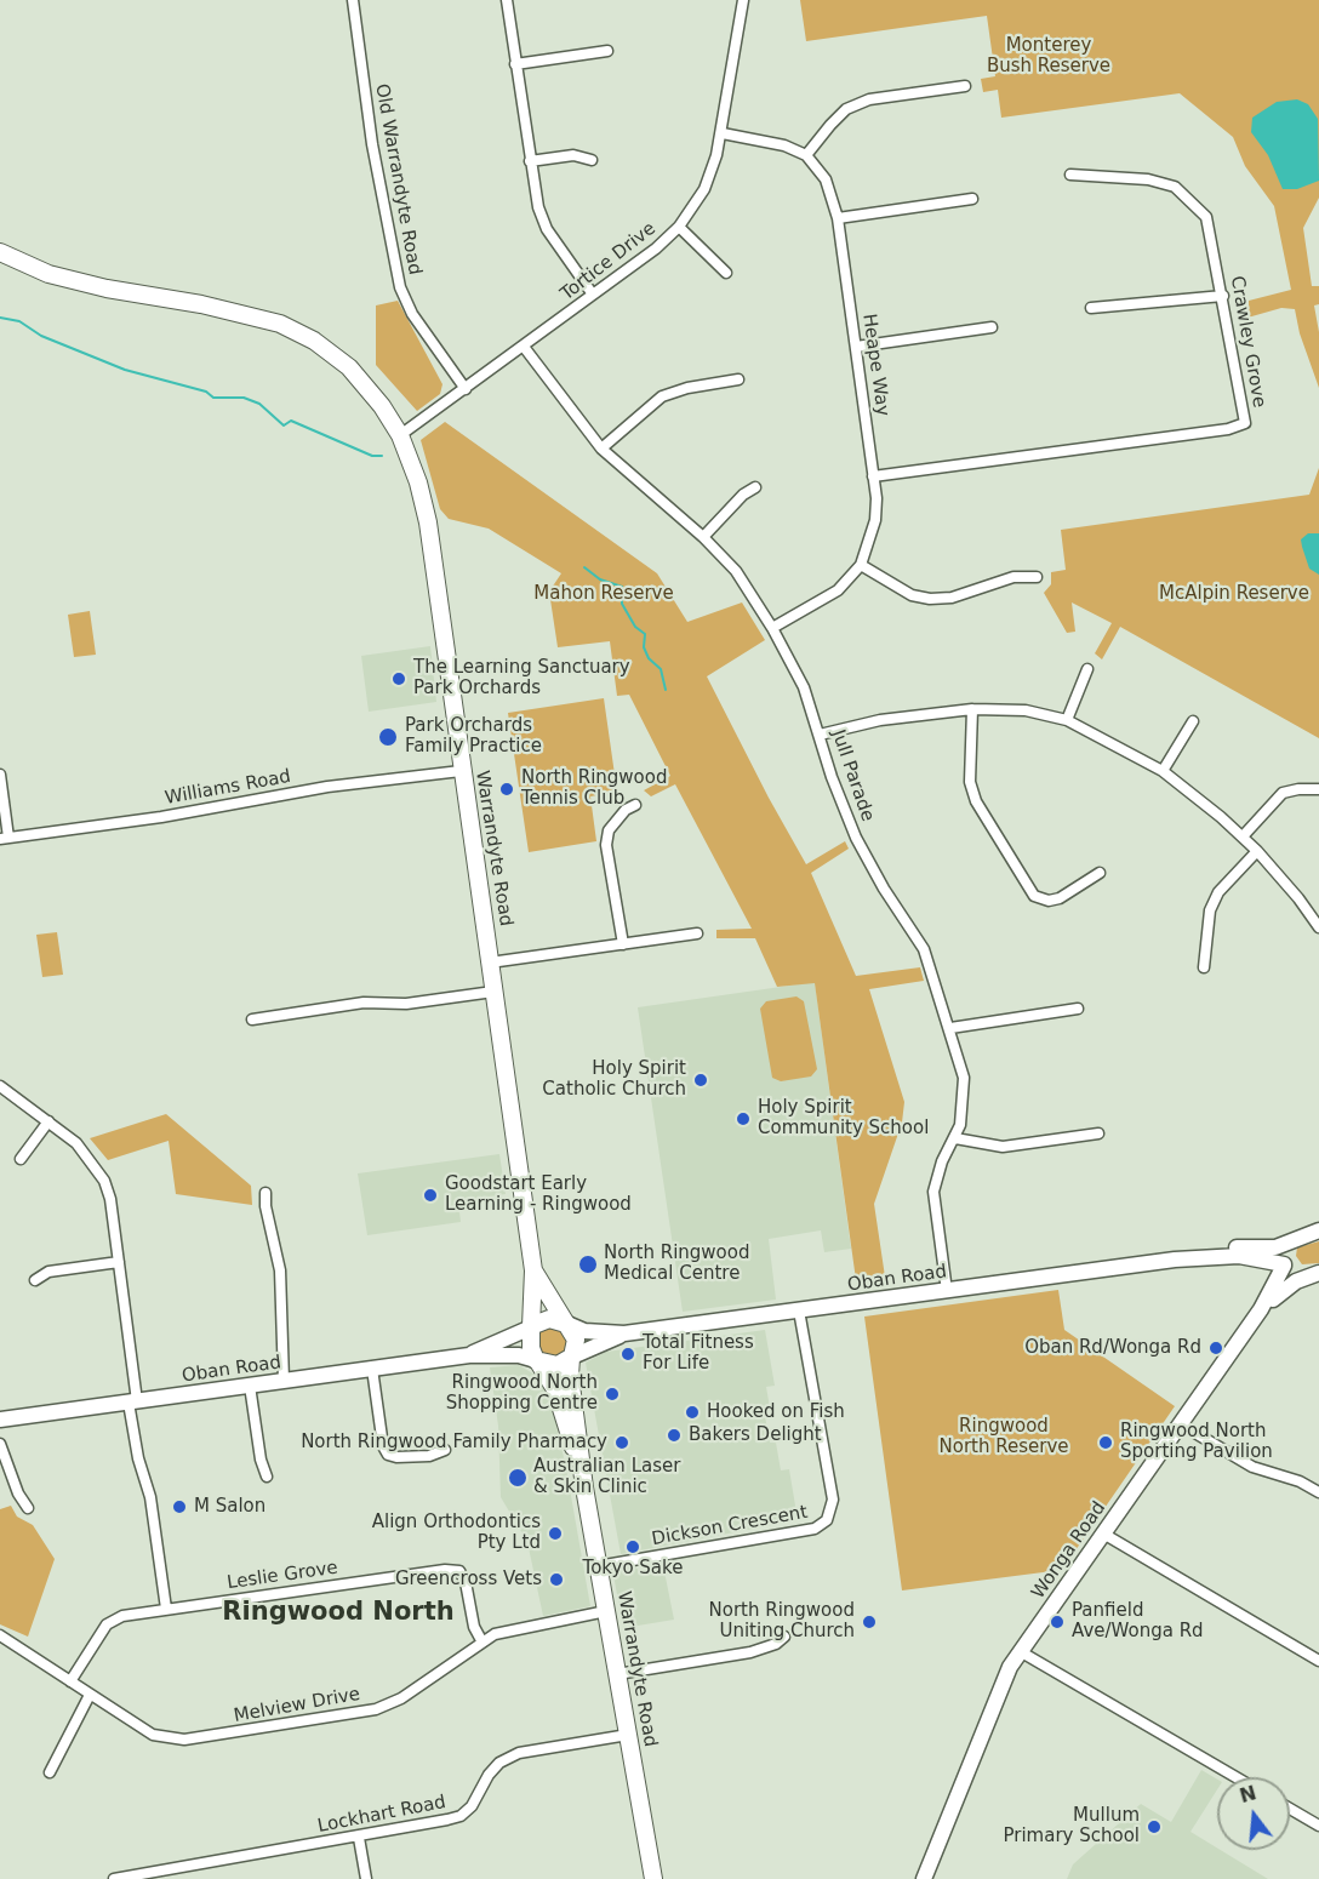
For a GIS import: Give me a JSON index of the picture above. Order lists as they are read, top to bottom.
{
  "streets": {
    "main road": ["Warrandyte Road", "Oban Road", "Wonga Road"],
    "street": [
      "Old Warrandyte Road",
      "Tortice Drive",
      "Crawley Grove",
      "Heape Way",
      "Jull Parade",
      "Williams Road",
      "Dickson Crescent",
      "Leslie Grove",
      "Melview Drive",
      "Lockhart Road"
    ]
  },
  "crossings": [
    ["Old Warrandyte Road", "Tortice Drive"],
    ["Tortice Drive", "Jull Parade"],
    ["Tortice Drive", "Warrandyte Road"],
    ["Crawley Grove", "Heape Way"],
    ["Heape Way", "Jull Parade"],
    ["Jull Parade", "Oban Road"],
    ["Williams Road", "Warrandyte Road"],
    ["Warrandyte Road", "Oban Road"],
    ["Warrandyte Road", "Dickson Crescent"],
    ["Warrandyte Road", "Melview Drive"],
    ["Warrandyte Road", "Lockhart Road"],
    ["Oban Road", "Dickson Crescent"],
    ["Oban Road", "Wonga Road"],
    ["Leslie Grove", "Melview Drive"]
  ],
  "districts": ["Ringwood North"],
  "parks": [
    "Monterey Bush Reserve",
    "Mahon Reserve",
    "McAlpin Reserve",
    "Ringwood North Reserve"
  ],
  "places": [
    "The Learning Sanctuary Park Orchards",
    "Park Orchards Family Practice",
    "North Ringwood Tennis Club",
    "Holy Spirit Catholic Church",
    "Holy Spirit Community School",
    "Goodstart Early Learning - Ringwood",
    "North Ringwood Medical Centre",
    "Oban Rd/Wonga Rd",
    "Total Fitness For Life",
    "Ringwood North Shopping Centre",
    "Hooked on Fish",
    "Bakers Delight",
    "North Ringwood Family Pharmacy",
    "Ringwood North Sporting Pavilion",
    "Australian Laser & Skin Clinic",
    "M Salon",
    "Align Orthodontics Pty Ltd",
    "Tokyo Sake",
    "Greencross Vets",
    "North Ringwood Uniting Church",
    "Panfield Ave/Wonga Rd",
    "Mullum Primary School"
  ],
  "north": "top"
}
